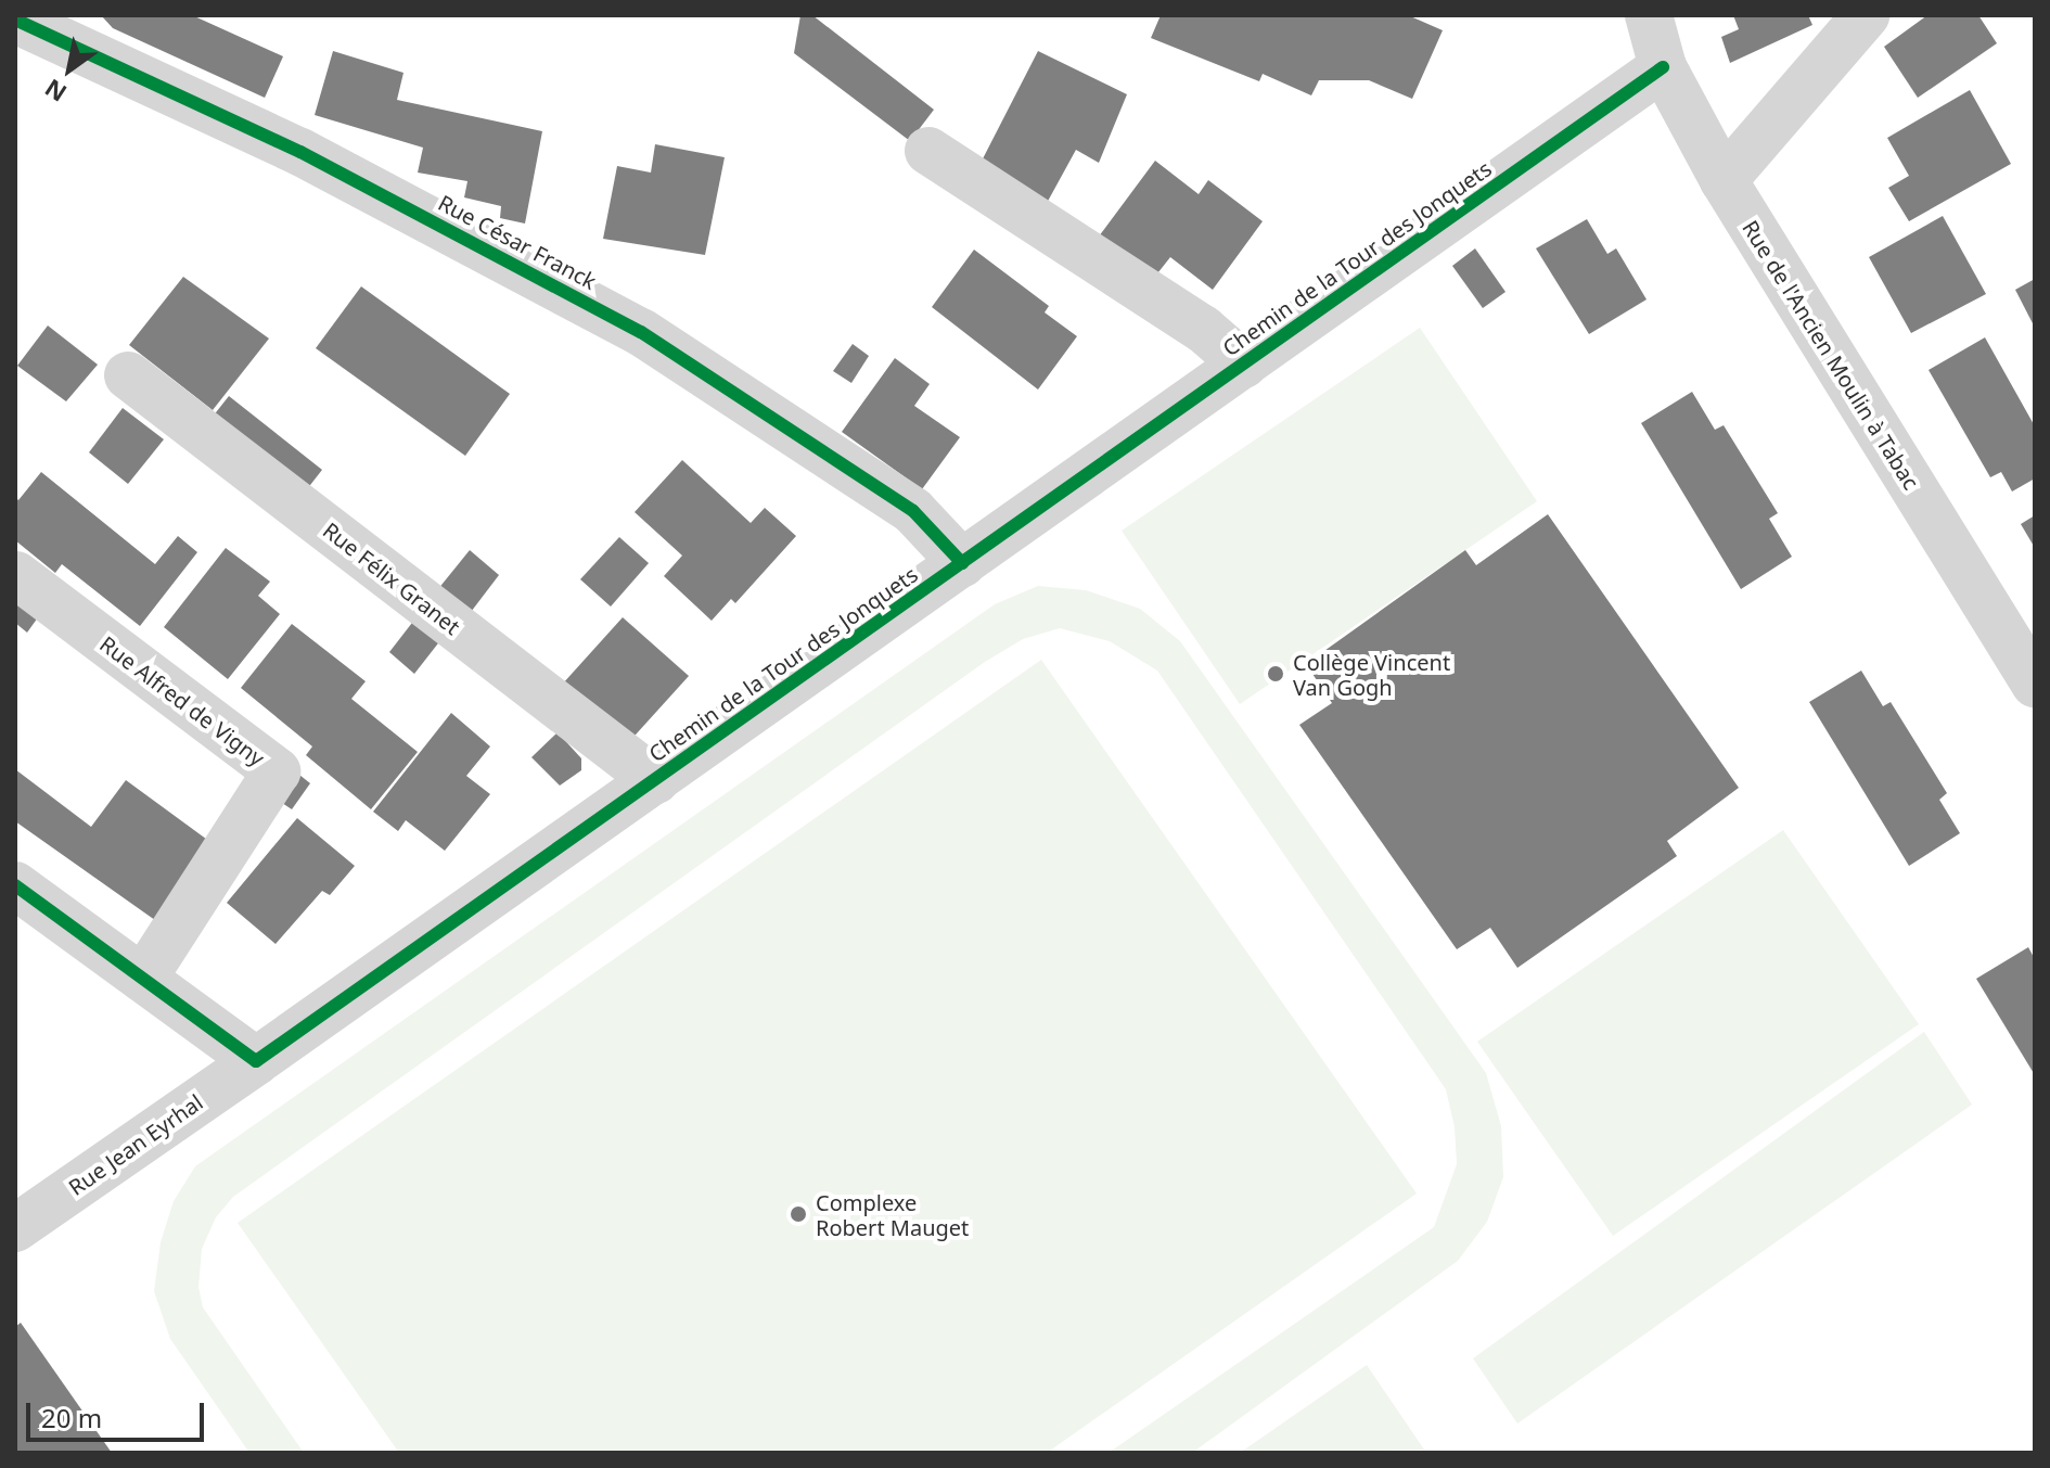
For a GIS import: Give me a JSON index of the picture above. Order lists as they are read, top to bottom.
{
  "streets": {
    "street": [
      "Rue César Franck",
      "Chemin de la Tour des Jonquets",
      "Rue de l'Ancien Moulin à Tabac",
      "Rue Félix Granet",
      "Rue Alfred de Vigny",
      "Rue Jean Eyrhal"
    ]
  },
  "crossings": [
    ["Rue César Franck", "Chemin de la Tour des Jonquets"],
    ["Chemin de la Tour des Jonquets", "Rue de l'Ancien Moulin à Tabac"],
    ["Chemin de la Tour des Jonquets", "Rue Félix Granet"],
    ["Chemin de la Tour des Jonquets", "Rue Jean Eyrhal"]
  ],
  "places": ["Collège Vincent Van Gogh", "Complexe Robert Mauget"],
  "scale_bar": "20 m",
  "north": "bottom left"
}
